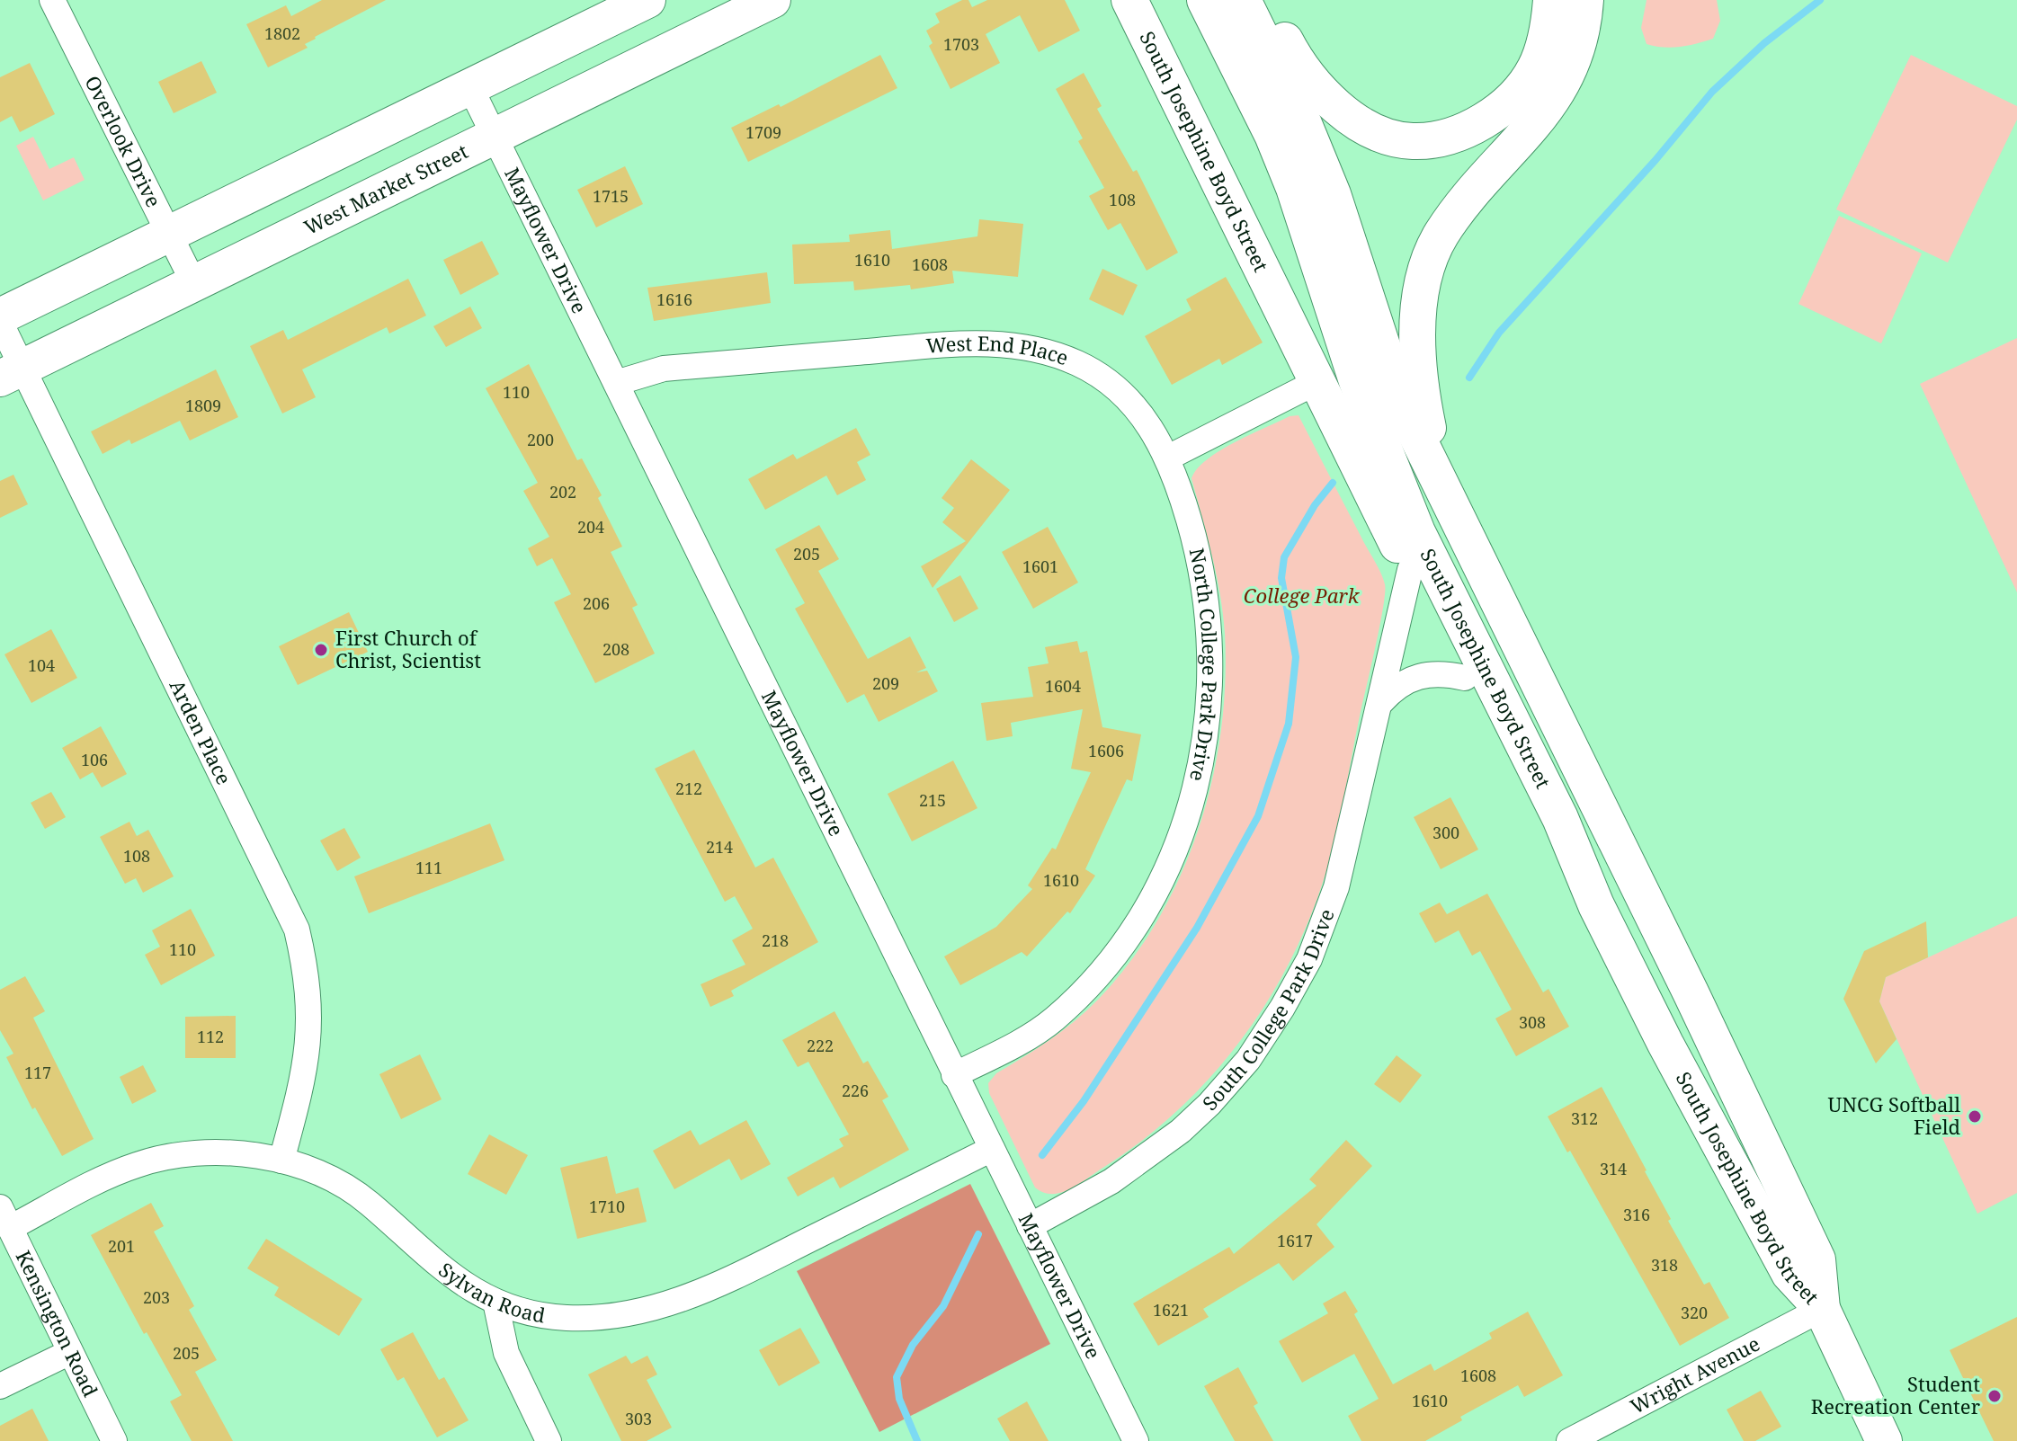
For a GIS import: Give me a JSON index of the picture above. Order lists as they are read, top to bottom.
{
  "streets": {
    "main road": ["South Josephine Boyd Street", "West Market Street"],
    "street": [
      "Overlook Drive",
      "Mayflower Drive",
      "West End Place",
      "North College Park Drive",
      "Arden Place",
      "South College Park Drive",
      "Sylvan Road",
      "Kensington Road",
      "Wright Avenue"
    ]
  },
  "crossings": [
    ["Overlook Drive", "West Market Street"],
    ["South Josephine Boyd Street", "South College Park Drive"],
    ["South Josephine Boyd Street", "Wright Avenue"],
    ["West Market Street", "Mayflower Drive"],
    ["West Market Street", "Arden Place"],
    ["Mayflower Drive", "West End Place"],
    ["Mayflower Drive", "North College Park Drive"],
    ["Mayflower Drive", "South College Park Drive"],
    ["Mayflower Drive", "Sylvan Road"],
    ["West End Place", "North College Park Drive"],
    ["Arden Place", "Sylvan Road"],
    ["Sylvan Road", "Kensington Road"]
  ],
  "parks": ["College Park"],
  "places": ["First Church of Christ, Scientist", "UNCG Softball Field", "Student Recreation Center"],
  "house_numbers": [
    "1802",
    "1703",
    "1709",
    "1715",
    "108",
    "1610",
    "1608",
    "1616",
    "110",
    "1809",
    "200",
    "202",
    "204",
    "205",
    "1601",
    "206",
    "208",
    "104",
    "209",
    "1604",
    "1606",
    "106",
    "212",
    "215",
    "300",
    "214",
    "108",
    "111",
    "1610",
    "218",
    "110",
    "308",
    "112",
    "222",
    "117",
    "226",
    "312",
    "314",
    "1710",
    "316",
    "1617",
    "201",
    "318",
    "203",
    "1621",
    "320",
    "205",
    "1608",
    "1610",
    "303"
  ]
}
